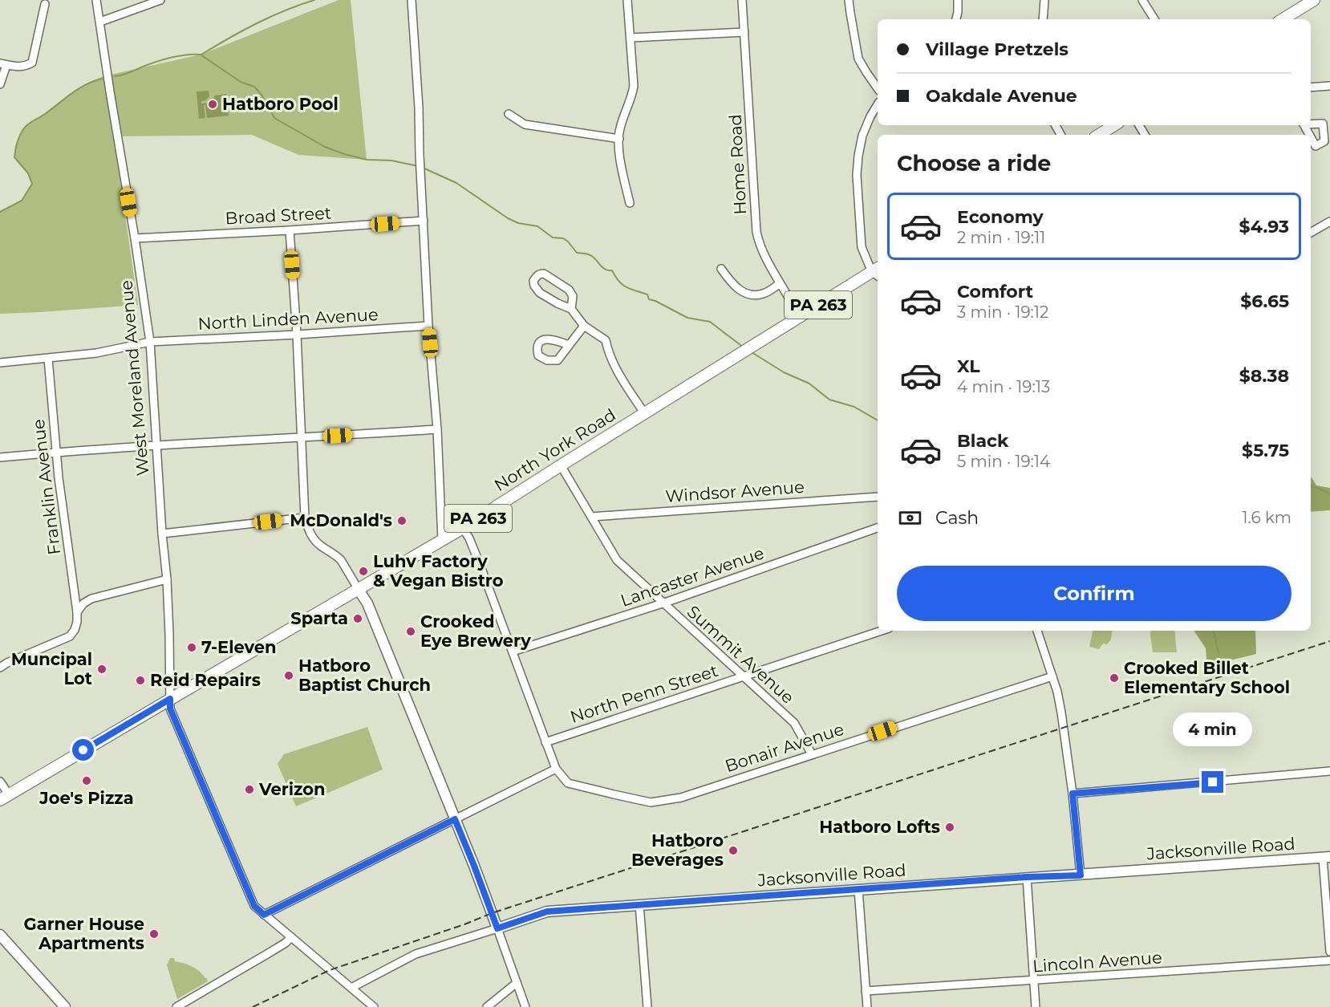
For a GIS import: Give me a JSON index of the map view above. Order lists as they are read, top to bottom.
{
  "streets": {
    "highway": ["PA 263", "North York Road"],
    "main road": ["Jacksonville Road"],
    "street": [
      "Home Road",
      "Broad Street",
      "North Linden Avenue",
      "West Moreland Avenue",
      "Franklin Avenue",
      "Windsor Avenue",
      "Lancaster Avenue",
      "Summit Avenue",
      "North Penn Street",
      "Bonair Avenue",
      "Lincoln Avenue"
    ]
  },
  "crossings": [
    ["Home Road", "North York Road"],
    ["Broad Street", "West Moreland Avenue"],
    ["PA 263", "West Moreland Avenue"],
    ["PA 263", "North York Road"],
    ["North Linden Avenue", "West Moreland Avenue"],
    ["North Linden Avenue", "Franklin Avenue"],
    ["West Moreland Avenue", "North York Road"],
    ["West Moreland Avenue", "Jacksonville Road"],
    ["North York Road", "Summit Avenue"],
    ["Windsor Avenue", "Summit Avenue"],
    ["Lancaster Avenue", "Summit Avenue"],
    ["Summit Avenue", "North Penn Street"],
    ["Summit Avenue", "Bonair Avenue"]
  ],
  "places": [
    "Hatboro Pool",
    "McDonald's",
    "Luhv Factory & Vegan Bistro",
    "Sparta",
    "Crooked Eye Brewery",
    "7-Eleven",
    "Muncipal Lot",
    "Hatboro Baptist Church",
    "Crooked Billet Elementary School",
    "Reid Repairs",
    "Joe's Pizza",
    "Verizon",
    "Hatboro Lofts",
    "Hatboro Beverages",
    "Garner House Apartments"
  ],
  "page": {
    "banner": ["Village Pretzels", "Oakdale Avenue"],
    "heading": "Choose a ride",
    "list": [
      {
        "name": "Economy",
        "note": "2 min · 19:11",
        "value": "$4.93"
      },
      {
        "name": "Comfort",
        "note": "3 min · 19:12",
        "value": "$6.65"
      },
      {
        "name": "XL",
        "note": "4 min · 19:13",
        "value": "$8.38"
      },
      {
        "name": "Black",
        "note": "5 min · 19:14",
        "value": "$5.75"
      }
    ],
    "pay": ["Cash", "1.6 km"],
    "buttons": "Confirm",
    "bubble": "4 min"
  }
}
